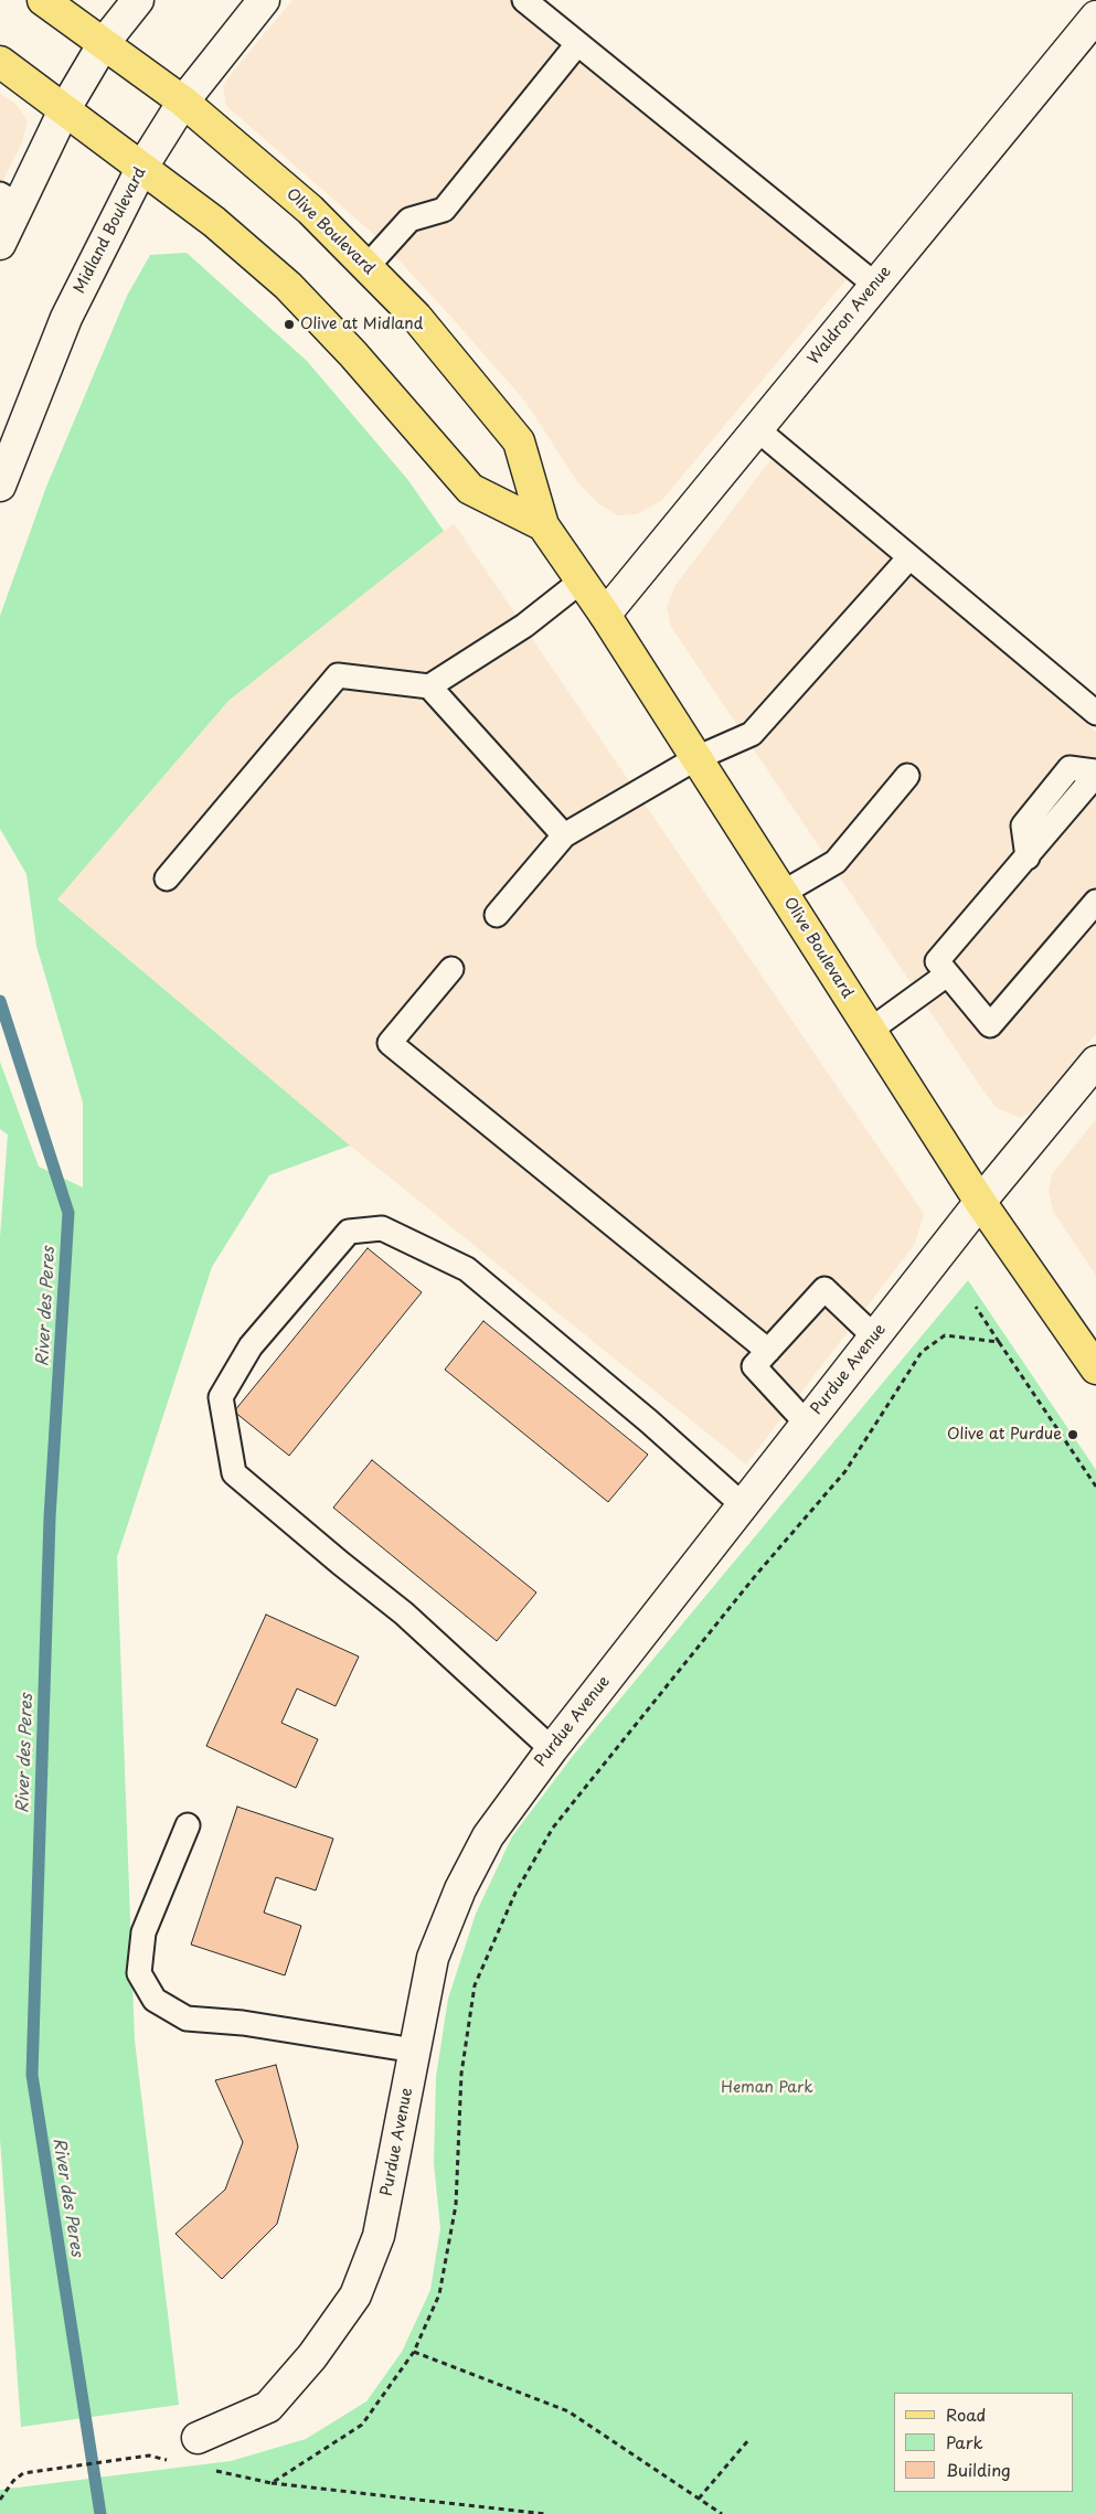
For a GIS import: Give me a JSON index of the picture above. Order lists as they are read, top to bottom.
{
  "streets": {
    "main road": ["Olive Boulevard"],
    "street": ["Midland Boulevard", "Waldron Avenue", "Purdue Avenue"]
  },
  "crossings": [
    ["Midland Boulevard", "Olive Boulevard"],
    ["Olive Boulevard", "Waldron Avenue"],
    ["Olive Boulevard", "Purdue Avenue"]
  ],
  "water": ["River des Peres"],
  "parks": ["Heman Park"],
  "places": ["Olive at Midland", "Olive at Purdue"],
  "legend": ["Road", "Park", "Building"]
}
